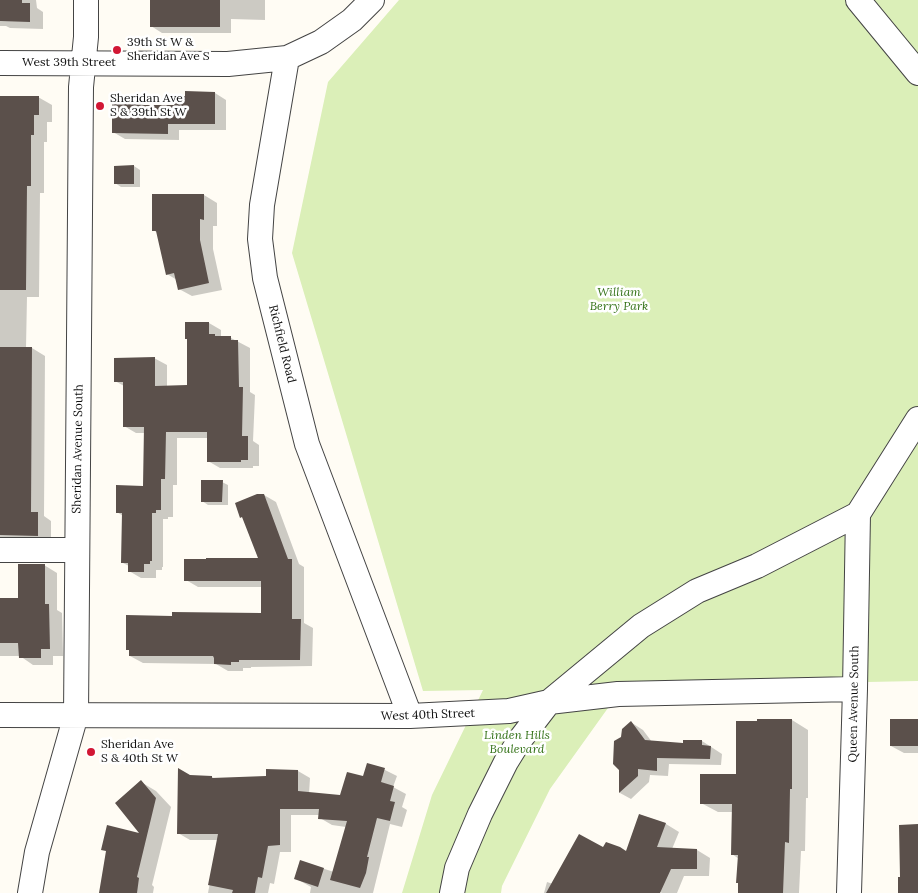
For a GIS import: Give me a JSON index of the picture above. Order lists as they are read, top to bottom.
{
  "streets": {
    "street": [
      "West 39th Street",
      "Richfield Road",
      "Sheridan Avenue South",
      "Queen Avenue South",
      "West 40th Street"
    ]
  },
  "crossings": [
    ["West 39th Street", "Richfield Road"],
    ["West 39th Street", "Sheridan Avenue South"],
    ["Richfield Road", "West 40th Street"],
    ["Sheridan Avenue South", "West 40th Street"],
    ["Queen Avenue South", "West 40th Street"]
  ],
  "parks": ["William Berry Park", "Linden Hills Boulevard"],
  "places": ["39th St W & Sheridan Ave S", "Sheridan Ave S & 39th St W", "Sheridan Ave S & 40th St W"]
}
